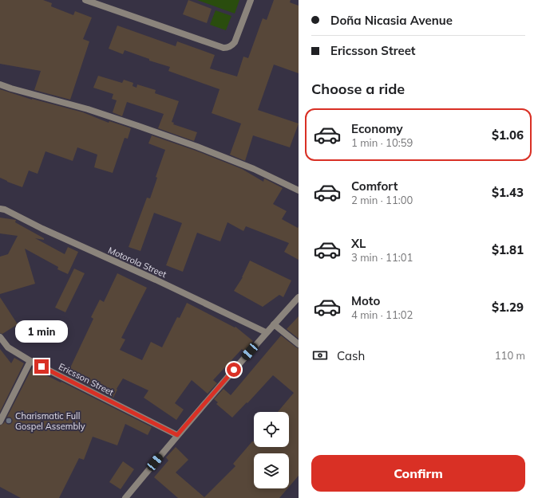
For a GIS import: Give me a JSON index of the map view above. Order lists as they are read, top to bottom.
{
  "streets": {
    "street": ["Motorola Street", "Ericsson Street"]
  },
  "places": ["Charismatic Full Gospel Assembly"],
  "page": {
    "banner": ["Doña Nicasia Avenue", "Ericsson Street"],
    "heading": "Choose a ride",
    "list": [
      {
        "name": "Economy",
        "note": "1 min · 10:59",
        "value": "$1.06"
      },
      {
        "name": "Comfort",
        "note": "2 min · 11:00",
        "value": "$1.43"
      },
      {
        "name": "XL",
        "note": "3 min · 11:01",
        "value": "$1.81"
      },
      {
        "name": "Moto",
        "note": "4 min · 11:02",
        "value": "$1.29"
      }
    ],
    "bubble": "1 min",
    "pay": ["Cash", "110 m"],
    "buttons": "Confirm"
  }
}
